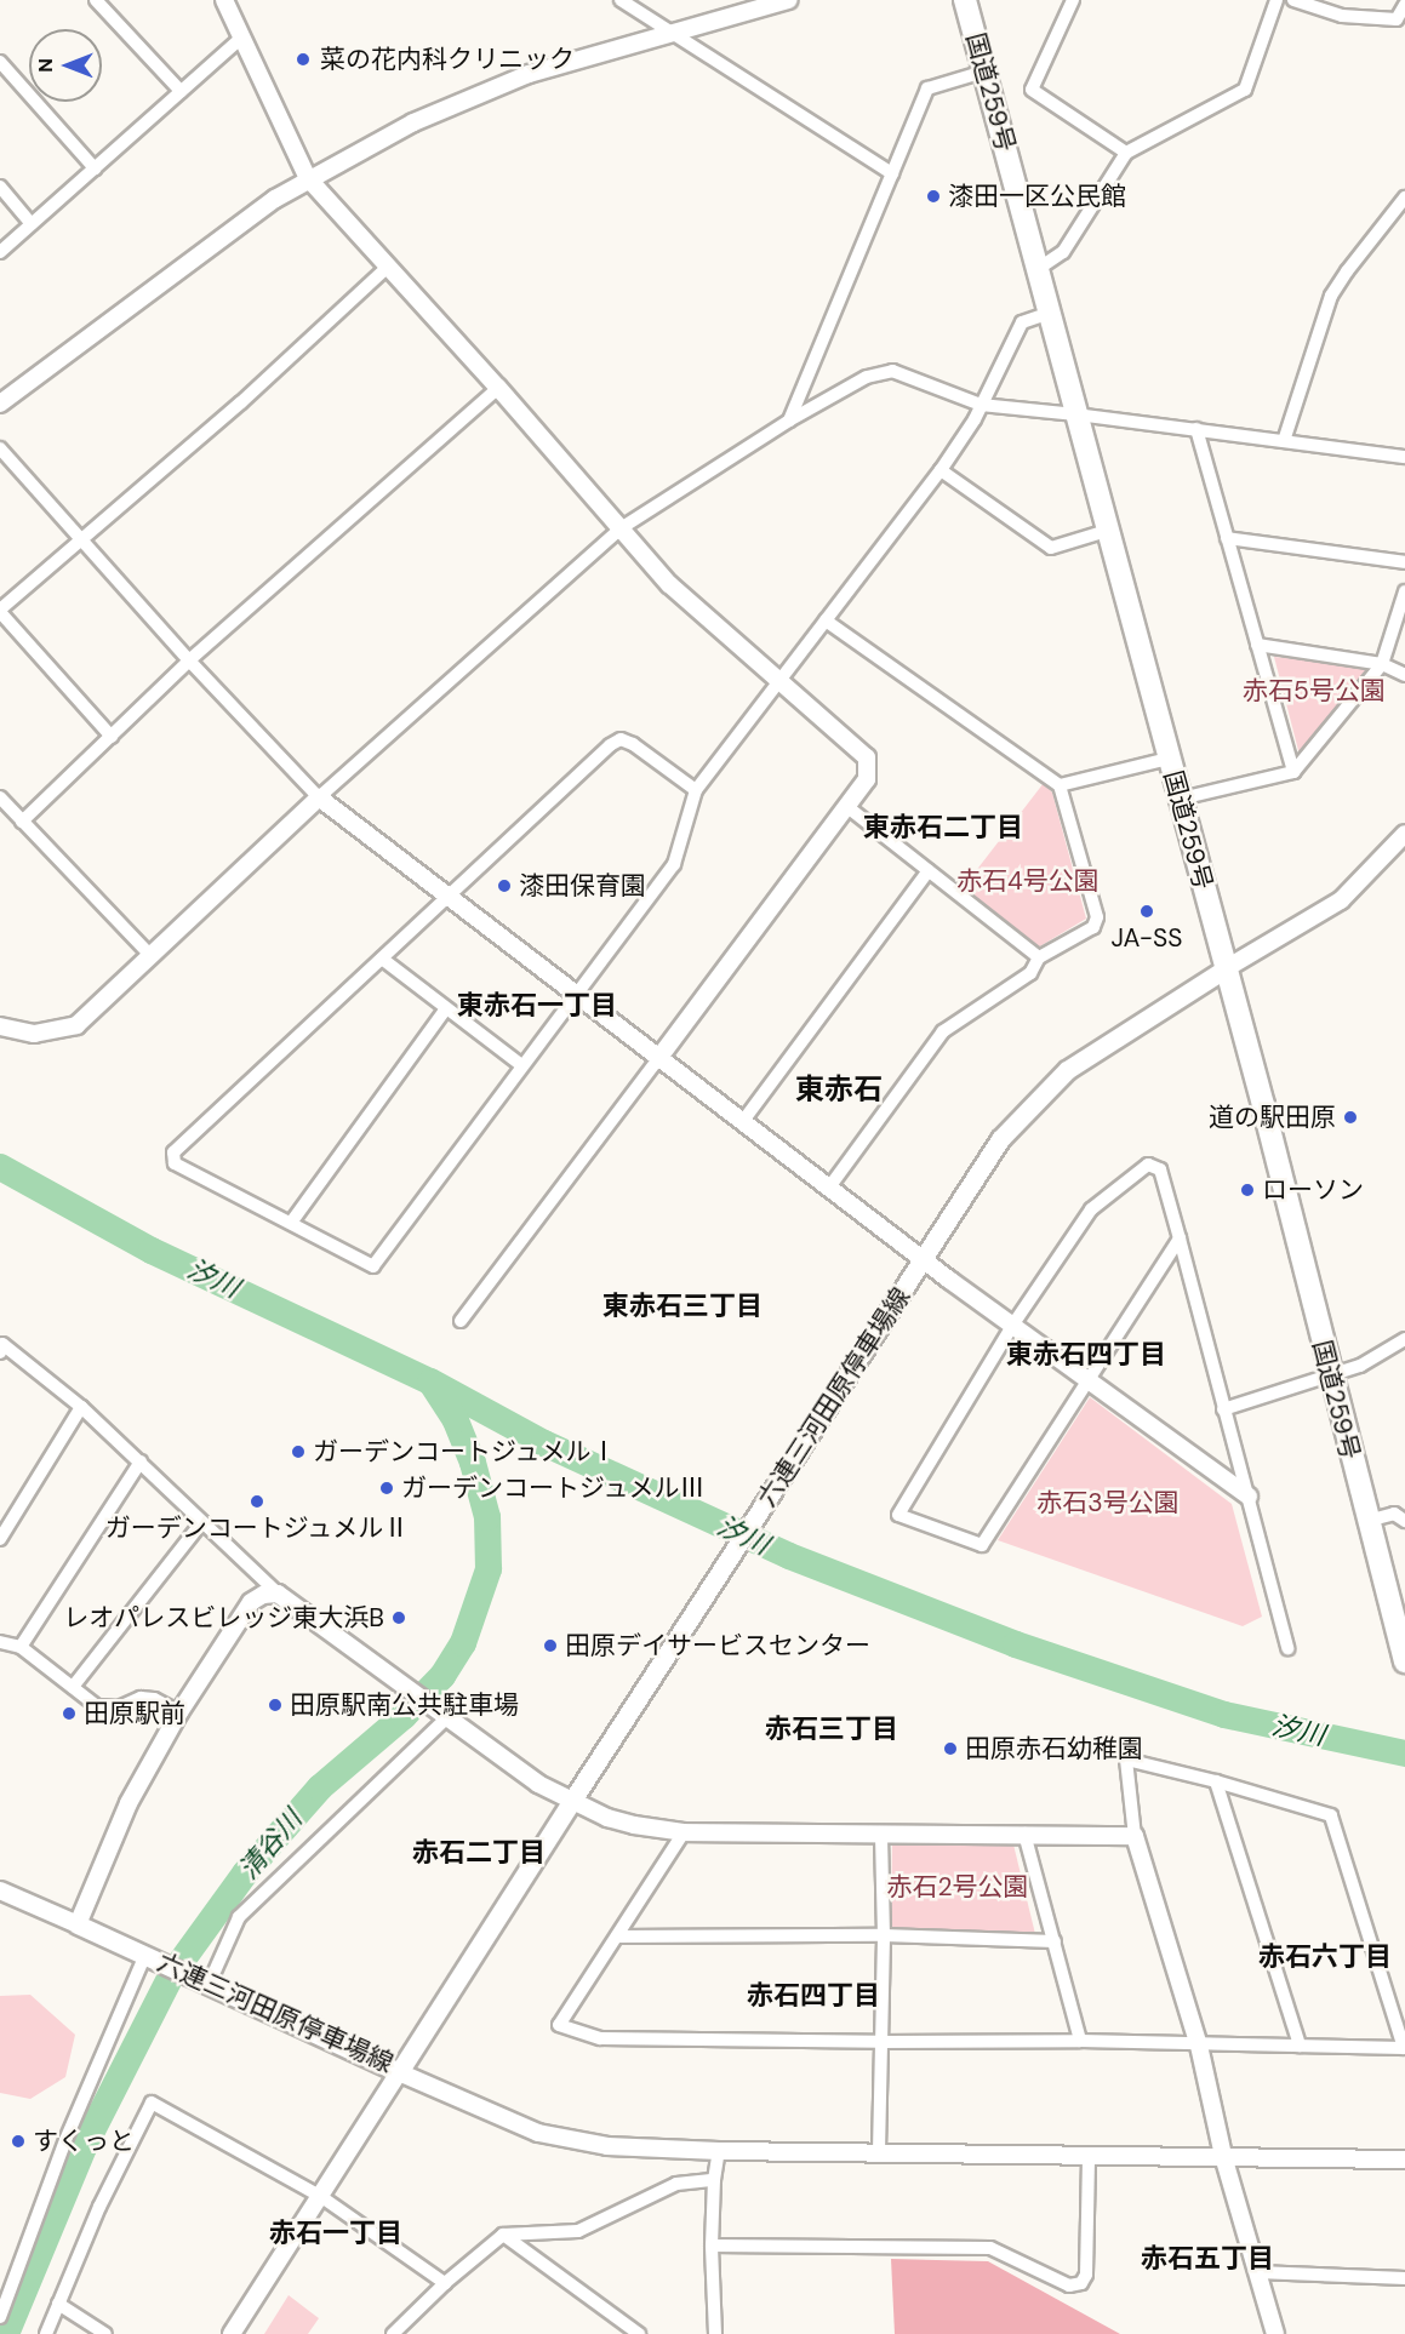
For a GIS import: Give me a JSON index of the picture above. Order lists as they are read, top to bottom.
{
  "streets": {
    "highway": ["国道259号"],
    "main road": ["六連三河田原停車場線"]
  },
  "crossings": [
    ["国道259号", "六連三河田原停車場線"]
  ],
  "districts": [
    "東赤石二丁目",
    "東赤石一丁目",
    "東赤石",
    "東赤石三丁目",
    "東赤石四丁目",
    "赤石三丁目",
    "赤石二丁目",
    "赤石六丁目",
    "赤石四丁目",
    "赤石一丁目",
    "赤石五丁目"
  ],
  "water": ["汐川", "清谷川"],
  "parks": [
    "赤石5号公園",
    "赤石4号公園",
    "赤石3号公園",
    "赤石2号公園"
  ],
  "places": [
    "菜の花内科クリニック",
    "漆田一区公民館",
    "漆田保育園",
    "JA-SS",
    "道の駅田原",
    "ローソン",
    "ガーデンコートジュメルⅠ",
    "ガーデンコートジュメルⅢ",
    "ガーデンコートジュメルⅡ",
    "レオパレスビレッジ東大浜B",
    "田原デイサービスセンター",
    "田原駅南公共駐車場",
    "田原駅前",
    "田原赤石幼稚園",
    "すくっと"
  ],
  "north": "left"
}
